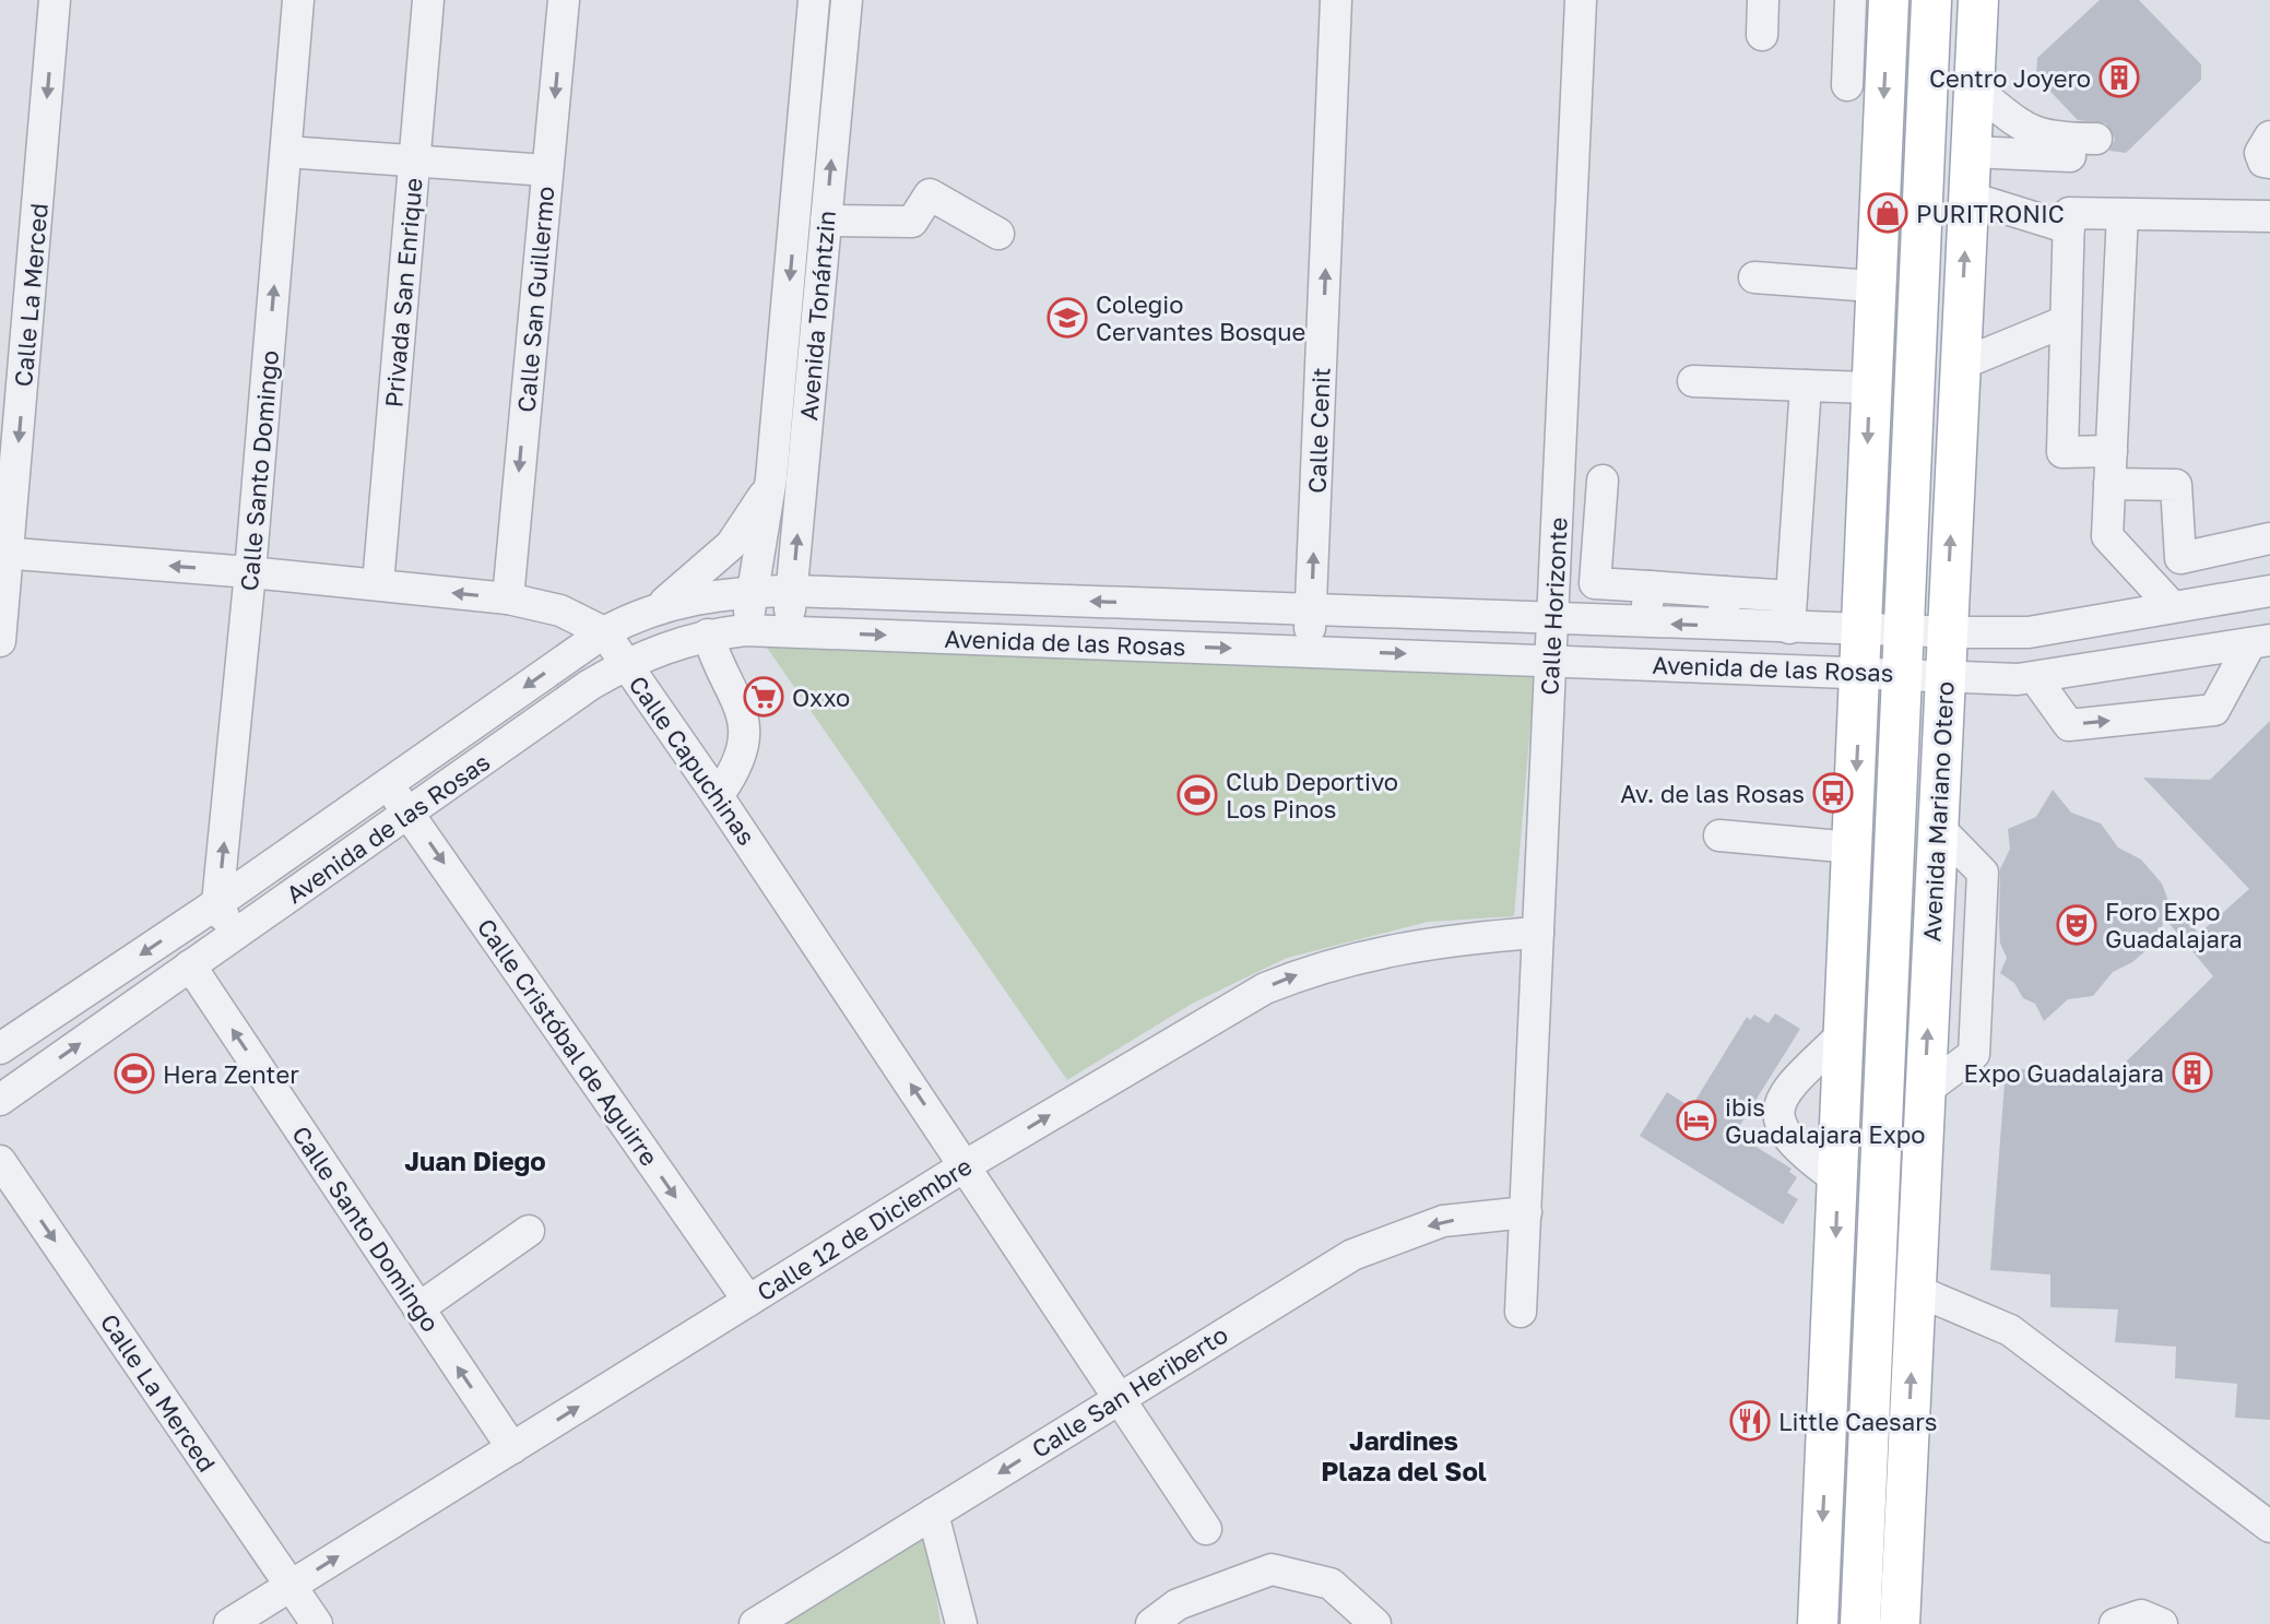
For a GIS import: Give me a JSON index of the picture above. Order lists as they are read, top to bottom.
{
  "streets": {
    "main road": ["Avenida Mariano Otero"],
    "street": [
      "Privada San Enrique",
      "Calle La Merced",
      "Calle San Guillermo",
      "Avenida Tonántzin",
      "Calle Cenit",
      "Calle Santo Domingo",
      "Calle Horizonte",
      "Avenida de las Rosas",
      "Calle Capuchinas",
      "Calle Cristóbal de Aguirre",
      "Calle 12 de Diciembre",
      "Calle San Heriberto"
    ]
  },
  "crossings": [
    ["Privada San Enrique", "Calle Capuchinas"],
    ["Calle La Merced", "Calle Capuchinas"],
    ["Calle La Merced", "Calle 12 de Diciembre"],
    ["Calle San Guillermo", "Calle Capuchinas"],
    ["Avenida Tonántzin", "Avenida de las Rosas"],
    ["Calle Cenit", "Avenida de las Rosas"],
    ["Calle Santo Domingo", "Avenida de las Rosas"],
    ["Calle Santo Domingo", "Calle Capuchinas"],
    ["Calle Santo Domingo", "Calle 12 de Diciembre"],
    ["Calle Horizonte", "Avenida de las Rosas"],
    ["Calle Horizonte", "Calle 12 de Diciembre"],
    ["Calle Horizonte", "Calle San Heriberto"],
    ["Avenida de las Rosas", "Calle Capuchinas"],
    ["Avenida de las Rosas", "Avenida Mariano Otero"],
    ["Avenida de las Rosas", "Calle Cristóbal de Aguirre"],
    ["Calle Capuchinas", "Calle 12 de Diciembre"],
    ["Calle Capuchinas", "Calle San Heriberto"],
    ["Calle Cristóbal de Aguirre", "Calle 12 de Diciembre"]
  ],
  "one_way": [
    "Calle La Merced",
    "Calle San Guillermo",
    "Calle Cenit",
    "Calle Santo Domingo",
    "Calle Capuchinas",
    "Calle Cristóbal de Aguirre",
    "Calle 12 de Diciembre",
    "Calle San Heriberto"
  ],
  "districts": ["Juan Diego", "Jardines Plaza del Sol"],
  "places": {
    "building": ["Centro Joyero", "Expo Guadalajara"],
    "shop": ["PURITRONIC"],
    "school or university": ["Colegio Cervantes Bosque"],
    "supermarket": ["Oxxo"],
    "bus stop": ["Av. de las Rosas"],
    "sports": ["Club Deportivo Los Pinos", "Hera Zenter"],
    "theatre": ["Foro Expo Guadalajara"],
    "hotel": ["ibis Guadalajara Expo"],
    "restaurant": ["Little Caesars"]
  }
}
